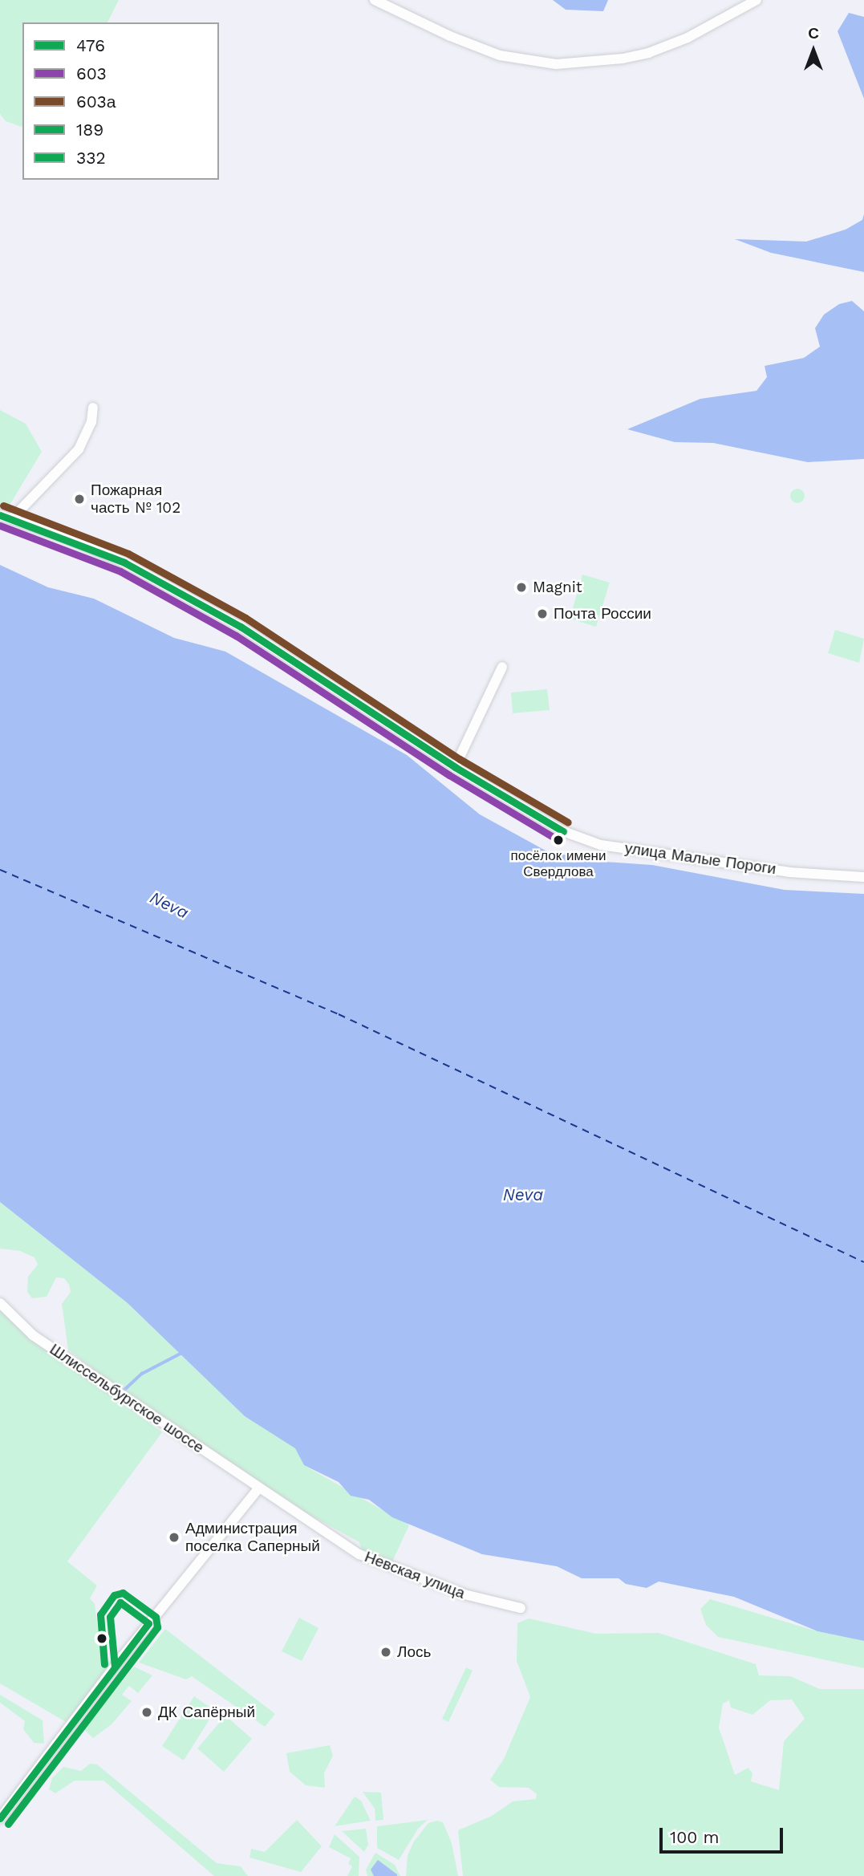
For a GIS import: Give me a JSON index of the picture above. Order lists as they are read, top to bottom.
{
  "streets": {
    "street": ["улица Малые Пороги", "Шлиссельбургское шоссе", "Невская улица"]
  },
  "crossings": [
    ["Шлиссельбургское шоссе", "Невская улица"]
  ],
  "water": ["Neva"],
  "places": [
    "Пожарная часть № 102",
    "Magnit",
    "Почта России",
    "посёлок имени Свердлова",
    "Администрация поселка Саперный",
    "Лось",
    "ДК Сапёрный"
  ],
  "lines": [
    "transit line 603а",
    "transit line 476",
    "transit line 603",
    "transit line 332",
    "transit line 189"
  ],
  "legend": [
    "476",
    "603",
    "603а",
    "189",
    "332"
  ],
  "scale_bar": "100 m",
  "north": "top"
}
